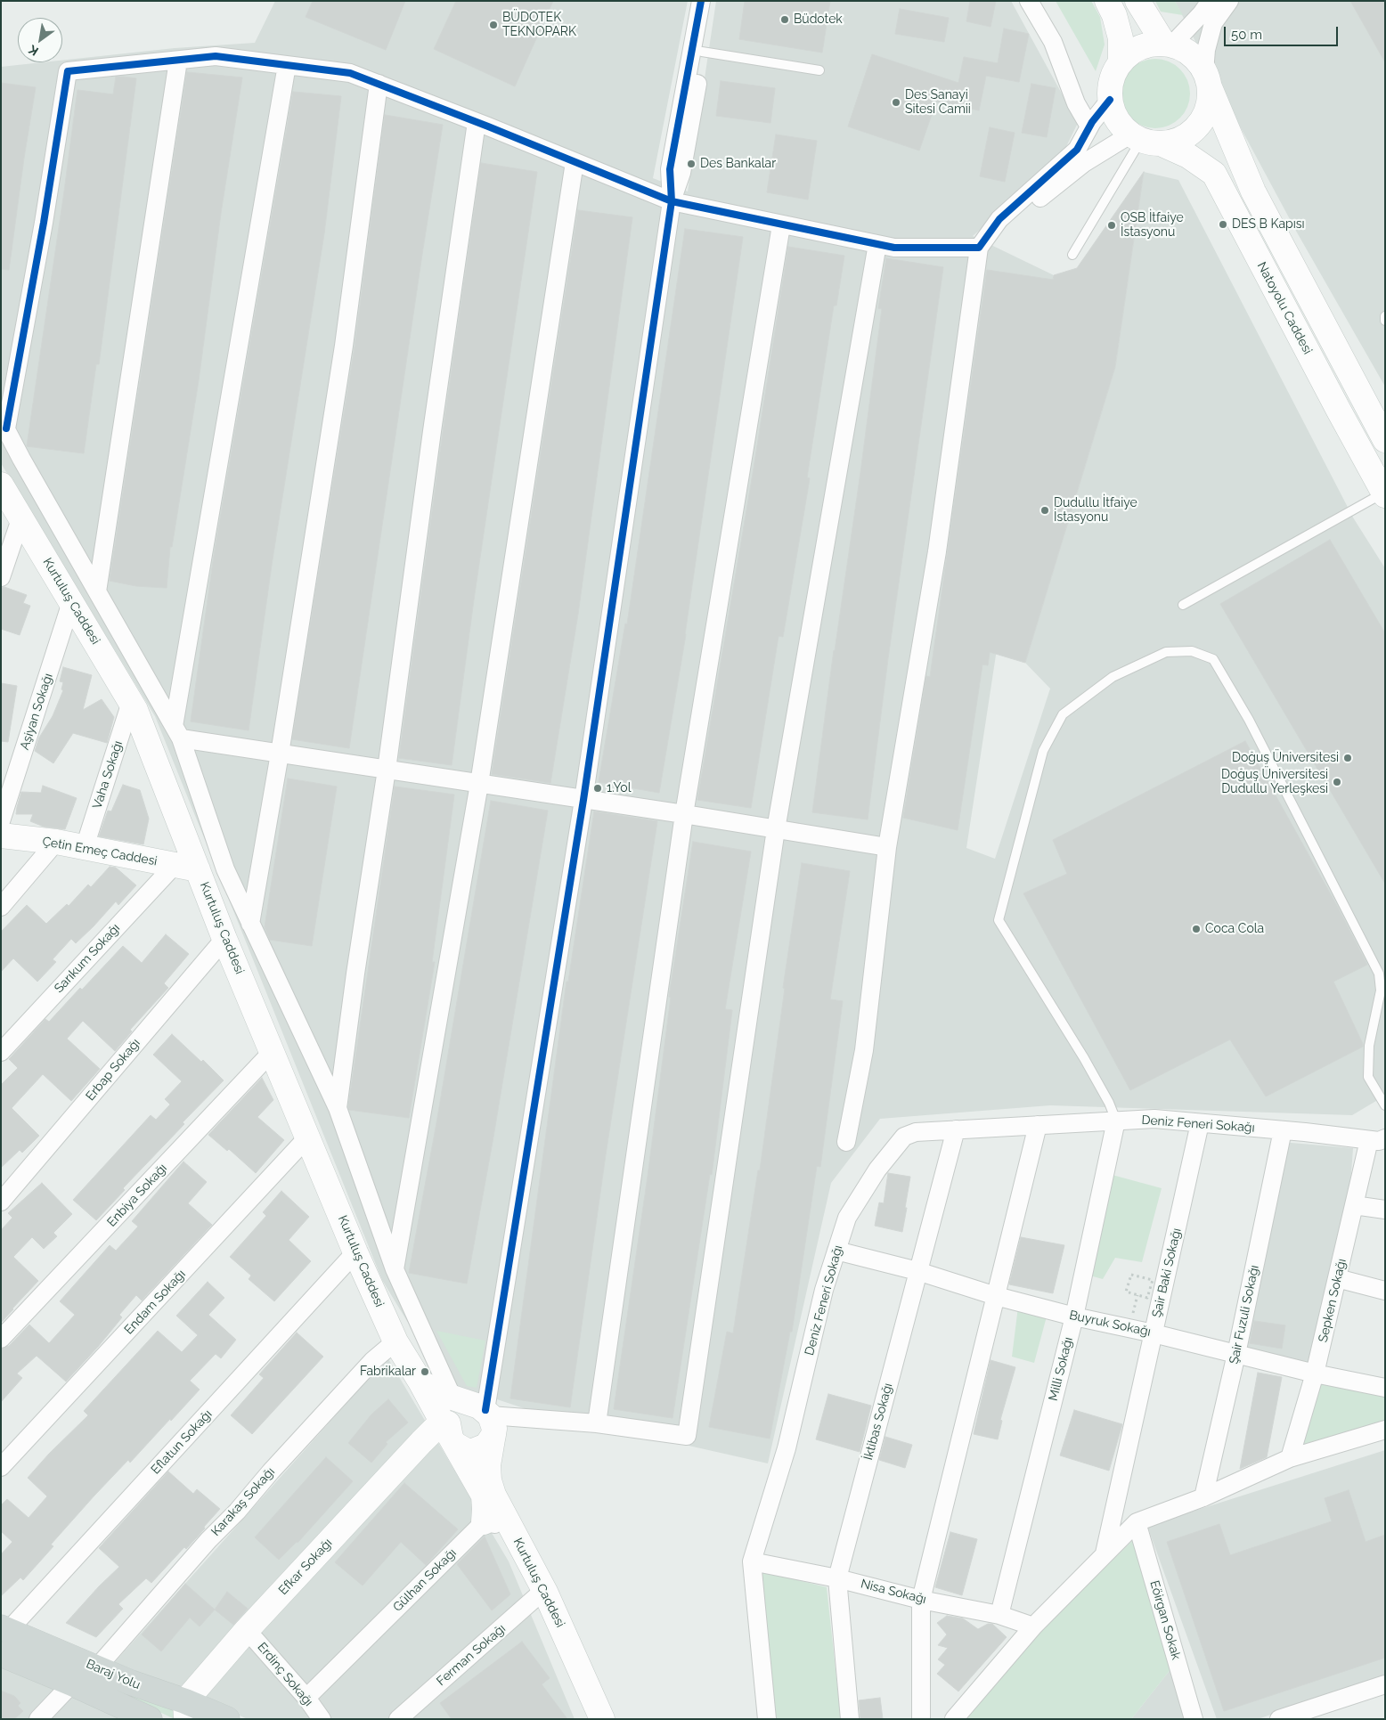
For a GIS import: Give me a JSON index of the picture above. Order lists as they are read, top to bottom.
{
  "streets": {
    "main road": [
      "Natoyolu Caddesi",
      "Kurtuluş Caddesi",
      "Çetin Emeç Caddesi",
      "Efkar Sokağı",
      "Baraj Yolu"
    ],
    "street": [
      "Aşiyan Sokağı",
      "Vaha Sokağı",
      "Sarıkum Sokağı",
      "Erbap Sokağı",
      "Deniz Feneri Sokağı",
      "Enbiya Sokağı",
      "Şair Baki Sokağı",
      "Sepken Sokağı",
      "Endam Sokağı",
      "Şair Fuzuli Sokağı",
      "Buyruk Sokağı",
      "Milli Sokağı",
      "İktibas Sokağı",
      "Eflatun Sokağı",
      "Karakaş Sokağı",
      "Gülhan Sokağı",
      "Nisa Sokağı",
      "Eöirgan Sokak",
      "Ferman Sokağı",
      "Erdinç Sokağı"
    ]
  },
  "crossings": [
    ["Kurtuluş Caddesi", "Aşiyan Sokağı"],
    ["Kurtuluş Caddesi", "Vaha Sokağı"],
    ["Kurtuluş Caddesi", "Çetin Emeç Caddesi"],
    ["Kurtuluş Caddesi", "Sarıkum Sokağı"],
    ["Kurtuluş Caddesi", "Erbap Sokağı"],
    ["Kurtuluş Caddesi", "Enbiya Sokağı"],
    ["Kurtuluş Caddesi", "Endam Sokağı"],
    ["Kurtuluş Caddesi", "Eflatun Sokağı"],
    ["Kurtuluş Caddesi", "Karakaş Sokağı"],
    ["Kurtuluş Caddesi", "Efkar Sokağı"],
    ["Kurtuluş Caddesi", "Ferman Sokağı"],
    ["Vaha Sokağı", "Çetin Emeç Caddesi"],
    ["Çetin Emeç Caddesi", "Sarıkum Sokağı"],
    ["Deniz Feneri Sokağı", "Şair Baki Sokağı"],
    ["Deniz Feneri Sokağı", "Sepken Sokağı"],
    ["Deniz Feneri Sokağı", "Şair Fuzuli Sokağı"],
    ["Deniz Feneri Sokağı", "Buyruk Sokağı"],
    ["Deniz Feneri Sokağı", "Milli Sokağı"],
    ["Deniz Feneri Sokağı", "İktibas Sokağı"],
    ["Deniz Feneri Sokağı", "Nisa Sokağı"],
    ["Şair Baki Sokağı", "Buyruk Sokağı"],
    ["Sepken Sokağı", "Buyruk Sokağı"],
    ["Şair Fuzuli Sokağı", "Buyruk Sokağı"],
    ["Buyruk Sokağı", "Milli Sokağı"],
    ["Buyruk Sokağı", "İktibas Sokağı"],
    ["Milli Sokağı", "Nisa Sokağı"],
    ["İktibas Sokağı", "Nisa Sokağı"],
    ["Eflatun Sokağı", "Baraj Yolu"],
    ["Karakaş Sokağı", "Baraj Yolu"],
    ["Efkar Sokağı", "Baraj Yolu"],
    ["Efkar Sokağı", "Erdinç Sokağı"],
    ["Gülhan Sokağı", "Erdinç Sokağı"]
  ],
  "places": [
    "Büdotek",
    "BÜDOTEK TEKNOPARK",
    "Des Sanayi Sitesi Camii",
    "Des Bankalar",
    "DES B Kapısı",
    "OSB İtfaiye İstasyonu",
    "Dudullu İtfaiye İstasyonu",
    "Doğuş Üniversitesi",
    "Doğuş Üniversitesi Dudullu Yerleşkesi",
    "1.Yol",
    "Coca Cola",
    "Fabrikalar"
  ],
  "scale_bar": "50 m",
  "north": "bottom left"
}
